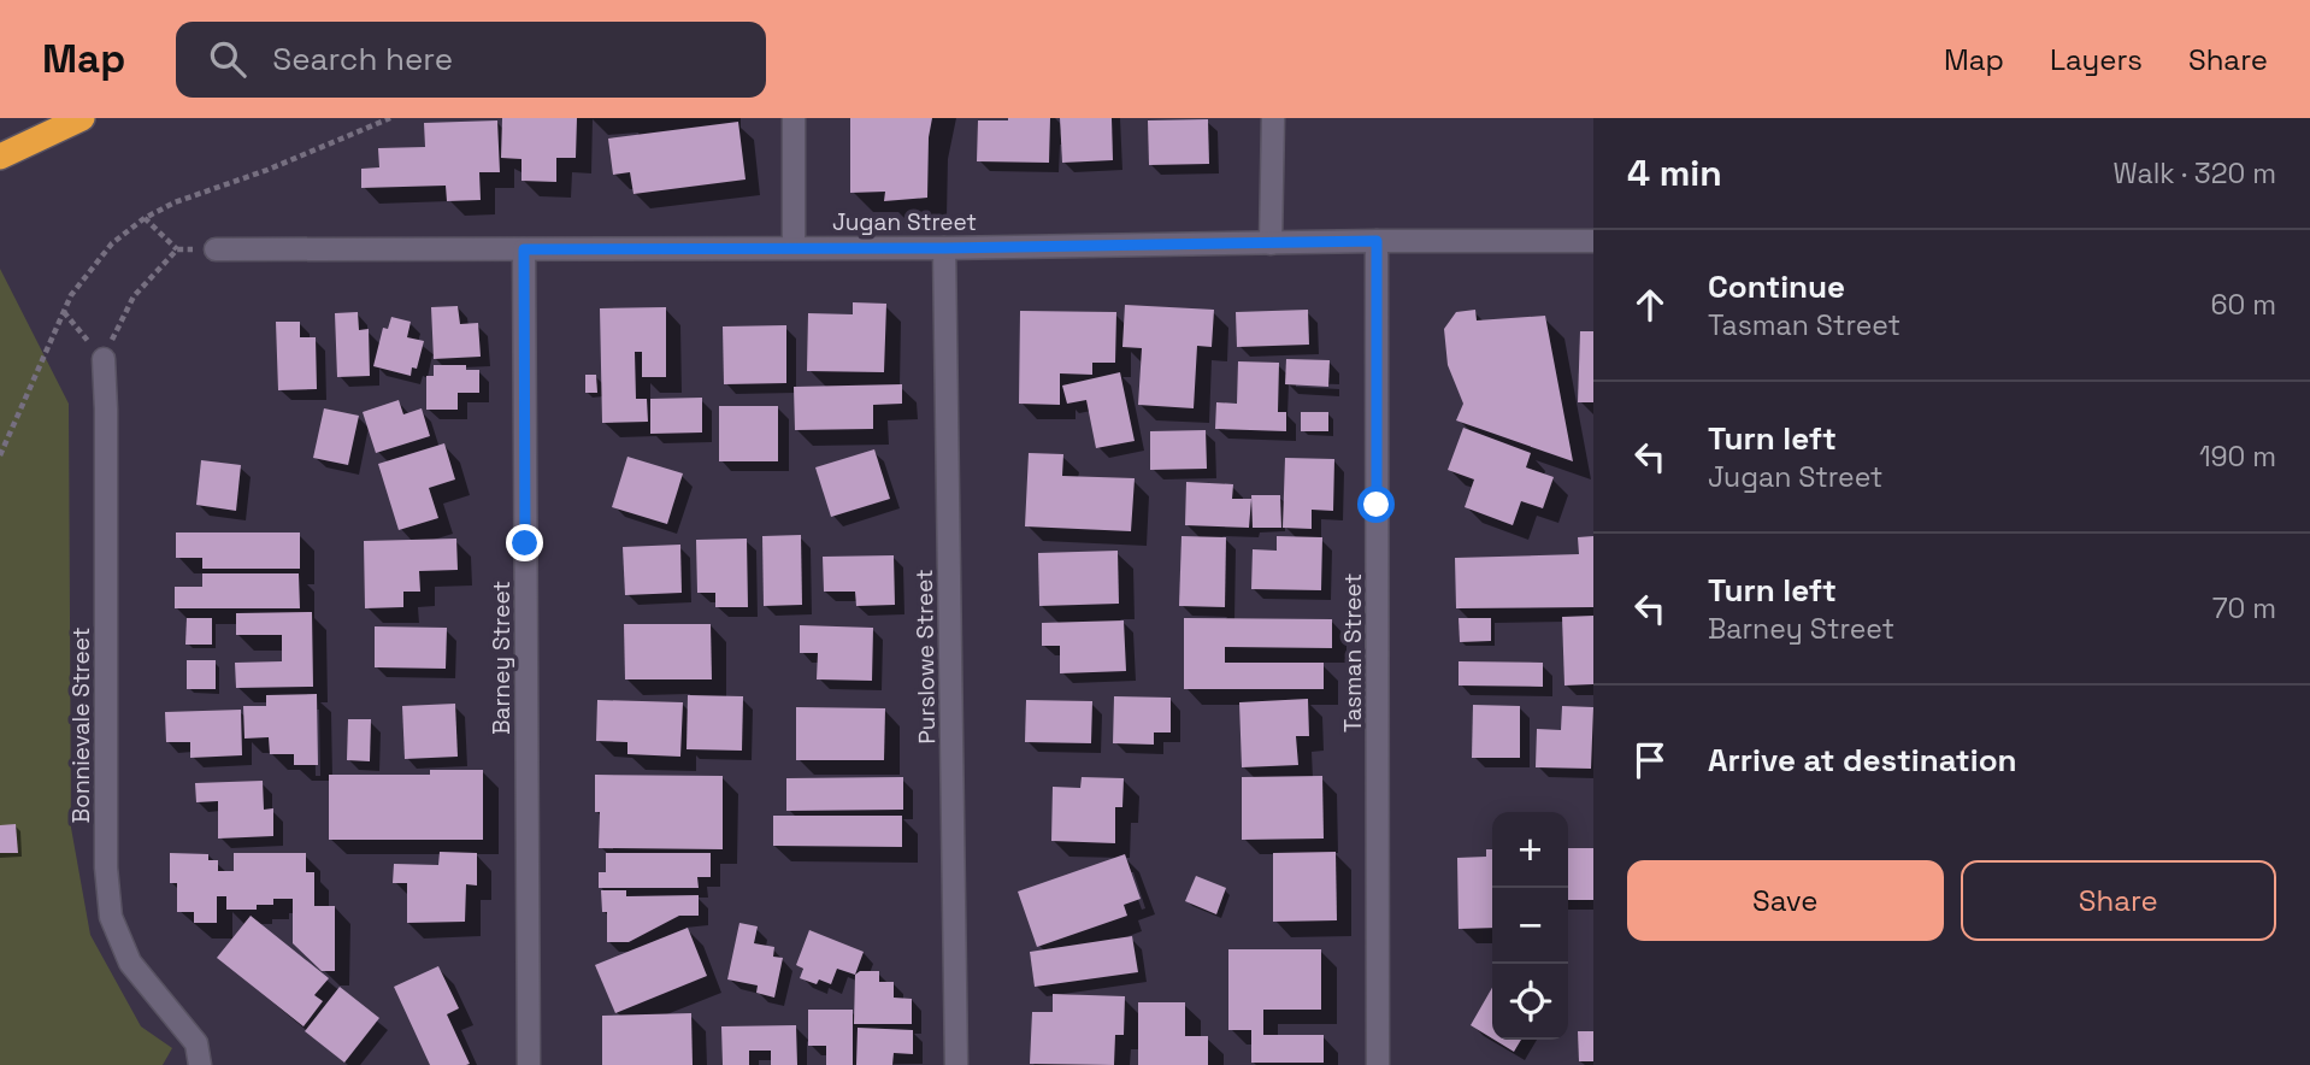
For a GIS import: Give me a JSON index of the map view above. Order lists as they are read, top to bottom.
{
  "streets": {
    "street": [
      "Jugan Street",
      "Tasman Street",
      "Purslowe Street",
      "Barney Street",
      "Bonnievale Street"
    ]
  },
  "crossings": [
    ["Jugan Street", "Tasman Street"],
    ["Jugan Street", "Purslowe Street"],
    ["Jugan Street", "Barney Street"]
  ],
  "page": {
    "header": "Map",
    "search": "Search here",
    "nav": ["Map", "Layers", "Share"],
    "heading": ["4 min", "Walk · 320 m"],
    "list": [
      ["Continue", "Tasman Street", "60 m"],
      ["Turn left", "Jugan Street", "190 m"],
      ["Turn left", "Barney Street", "70 m"],
      "Arrive at destination"
    ],
    "map_buttons": ["+", "−"],
    "buttons": ["Save", "Share"]
  }
}
